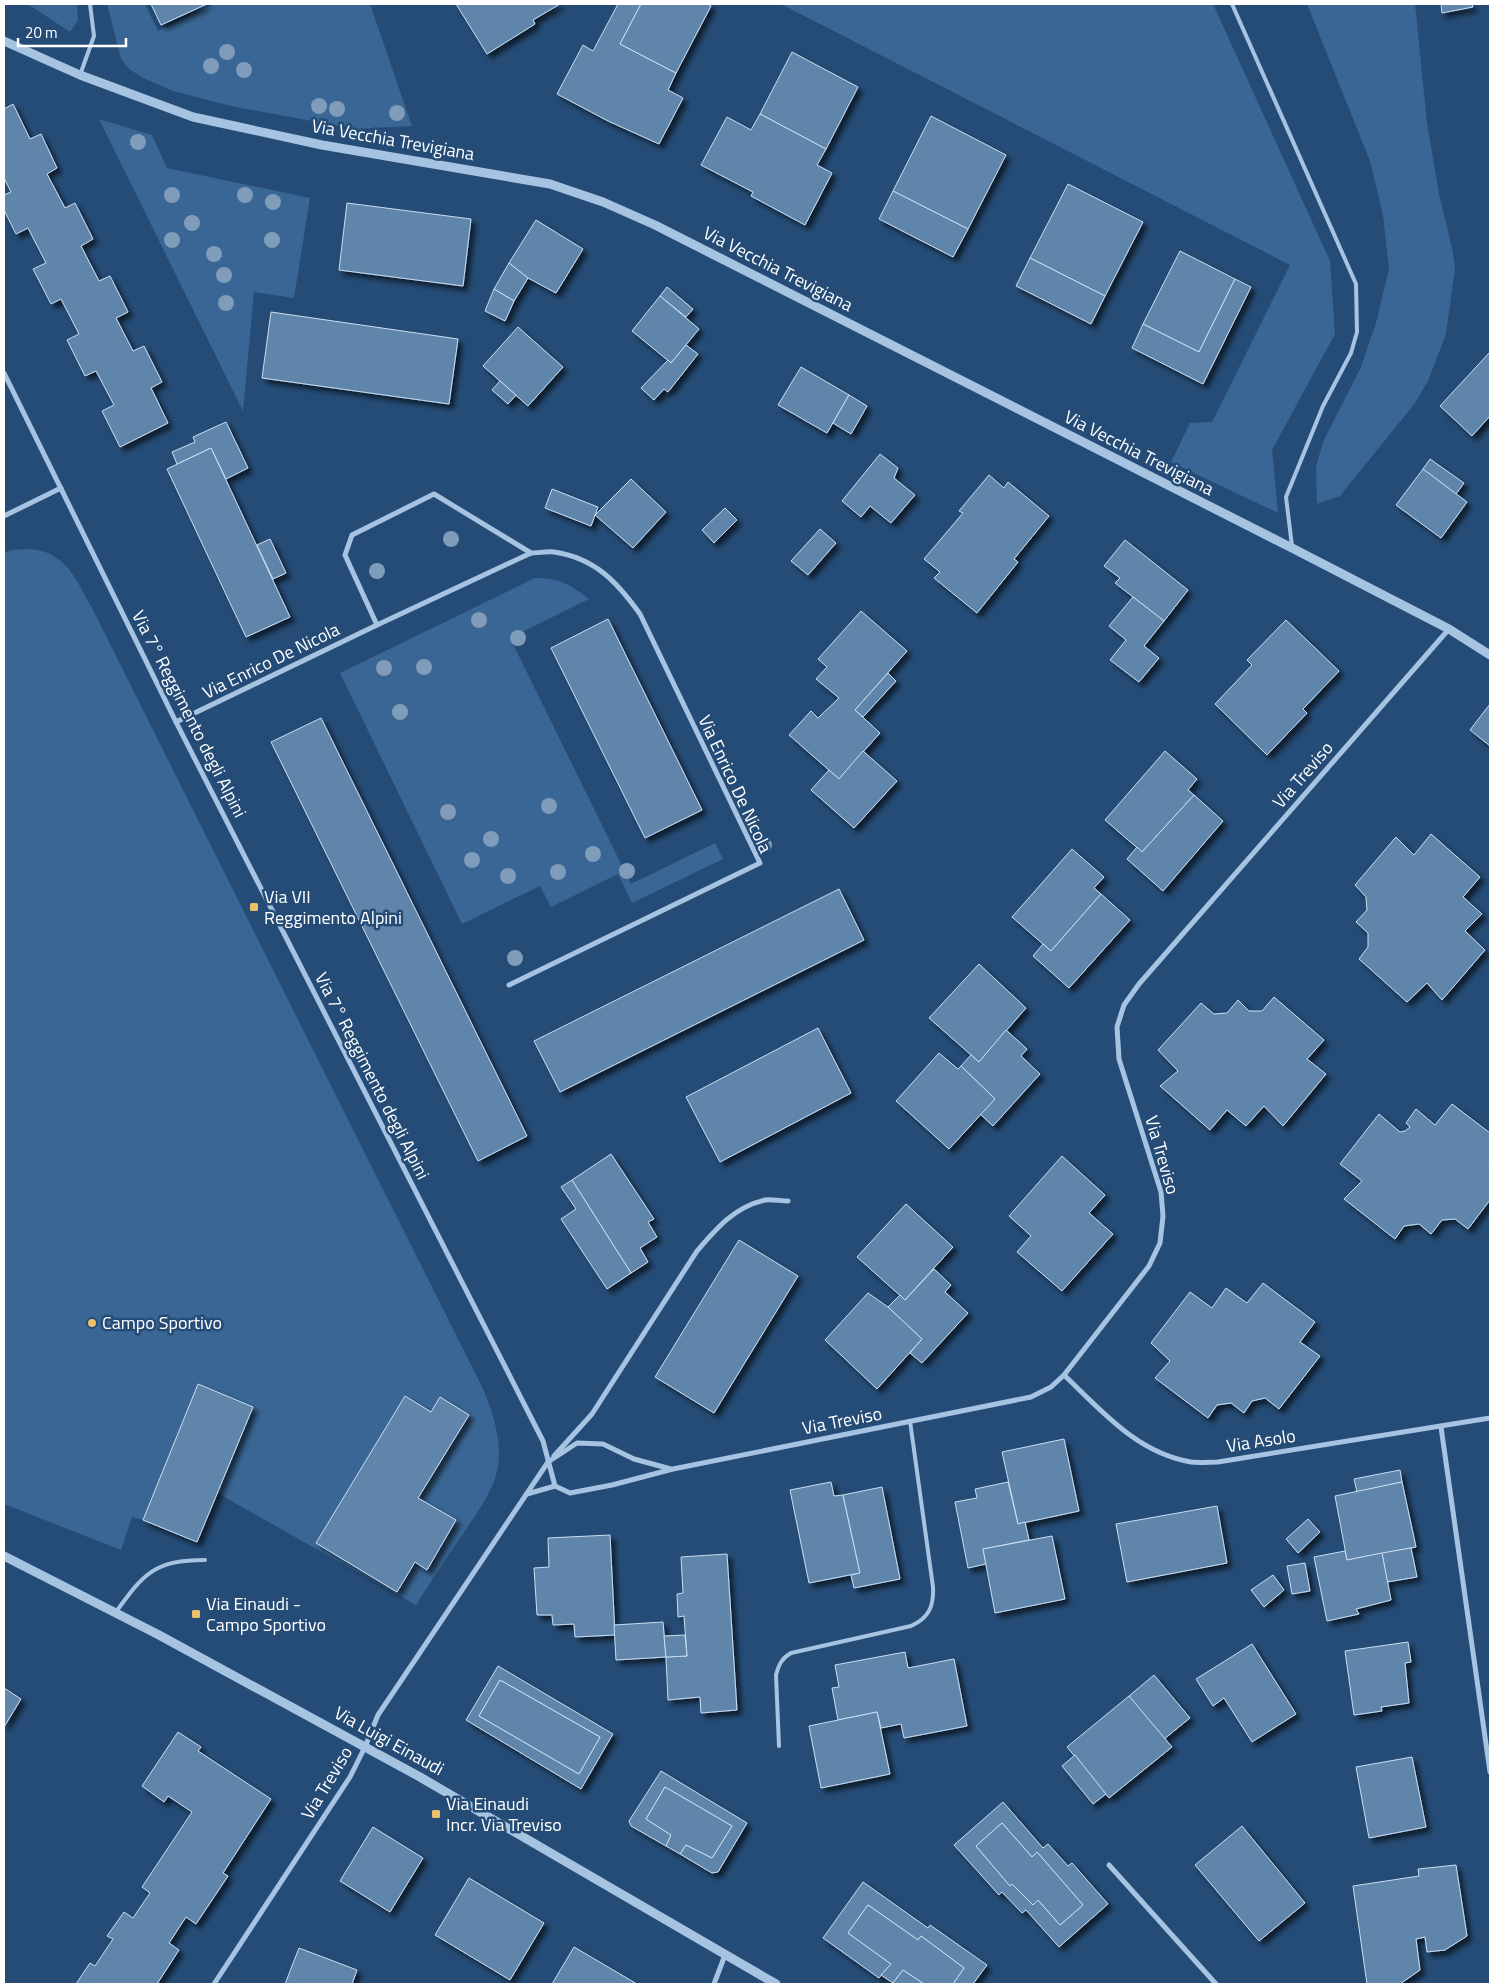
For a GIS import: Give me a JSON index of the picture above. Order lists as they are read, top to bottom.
{
  "streets": {
    "street": [
      "Via Vecchia Trevigiana",
      "Via Enrico De Nicola",
      "Via 7° Reggimento degli Alpini",
      "Via Treviso",
      "Via Asolo",
      "Via Luigi Einaudi"
    ]
  },
  "crossings": [
    ["Via Vecchia Trevigiana", "Via Treviso"],
    ["Via Enrico De Nicola", "Via 7° Reggimento degli Alpini"],
    ["Via 7° Reggimento degli Alpini", "Via Treviso"],
    ["Via Treviso", "Via Asolo"],
    ["Via Treviso", "Via Luigi Einaudi"]
  ],
  "places": {
    "transit": ["Via VII Reggimento Alpini", "Via Einaudi - Campo Sportivo", "Via Einaudi Incr. Via Treviso"],
    "other": ["Campo Sportivo"]
  },
  "scale_bar": "20 m"
}
